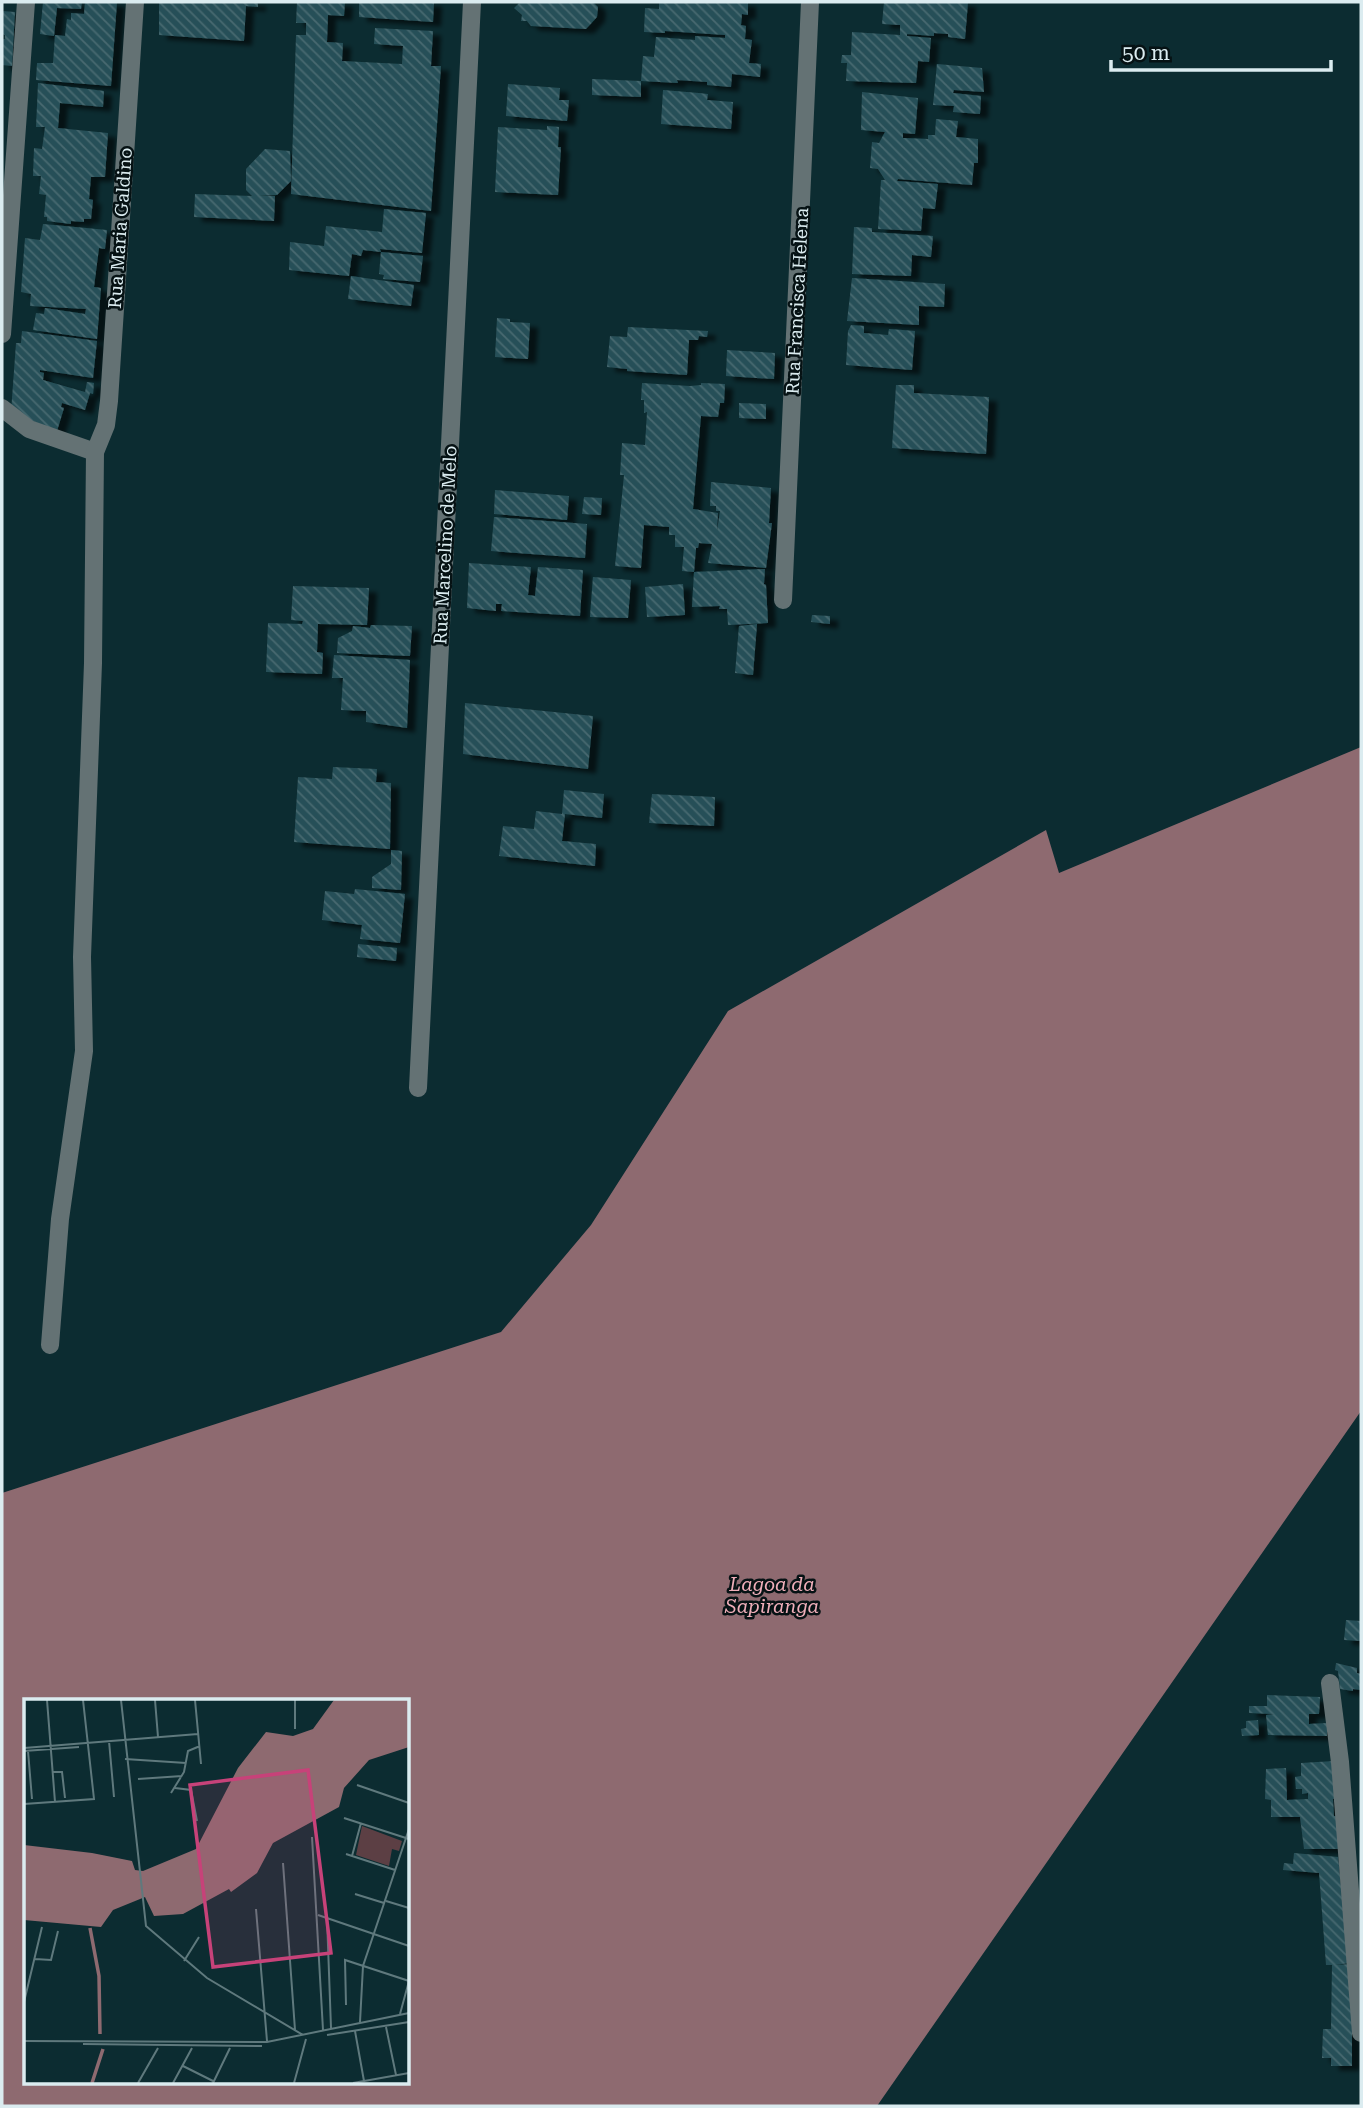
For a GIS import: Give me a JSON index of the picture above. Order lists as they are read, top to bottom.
{
  "streets": {
    "street": ["Rua Maria Galdino", "Rua Francisca Helena", "Rua Marcelino de Melo"]
  },
  "water": ["Lagoa da Sapiranga"],
  "scale_bar": "50 m"
}
